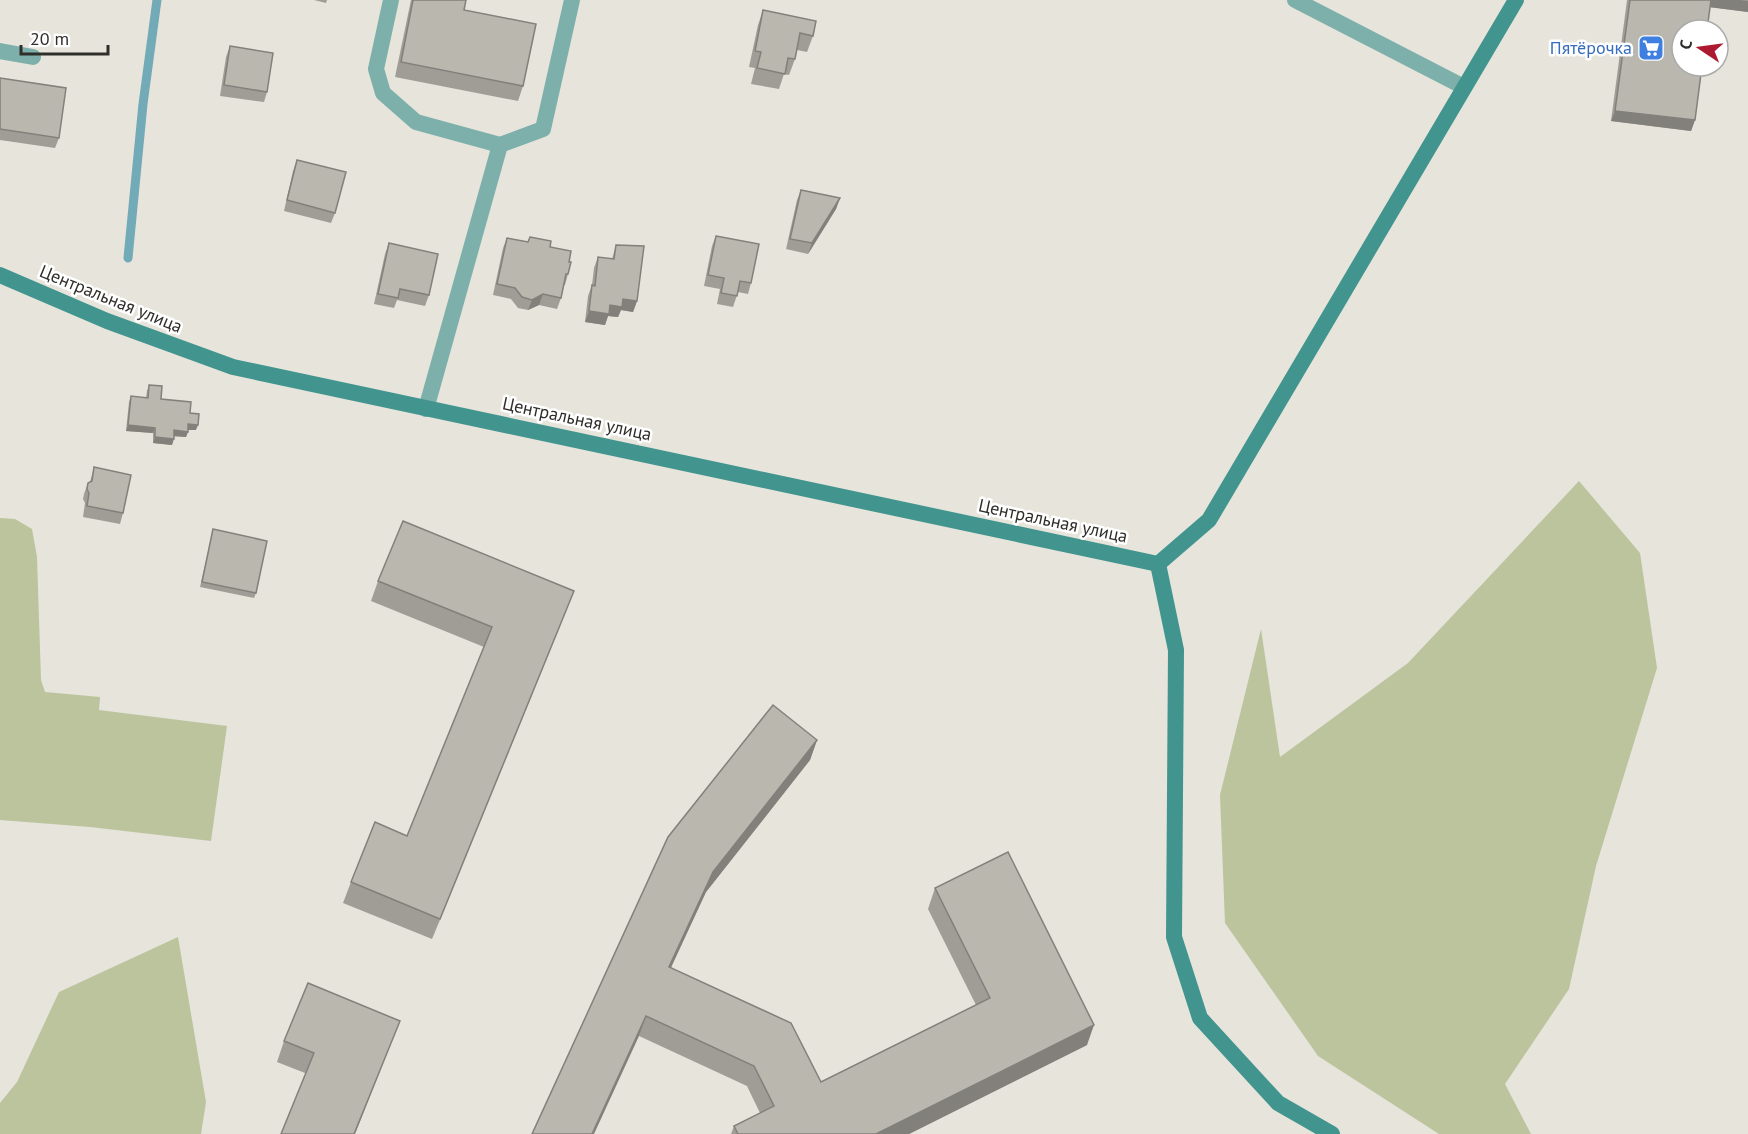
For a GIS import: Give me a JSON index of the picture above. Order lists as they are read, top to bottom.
{
  "streets": {
    "main road": ["Центральная улица"]
  },
  "places": {
    "supermarket": ["Пятёрочка"]
  },
  "scale_bar": "20 m",
  "north": "left"
}
